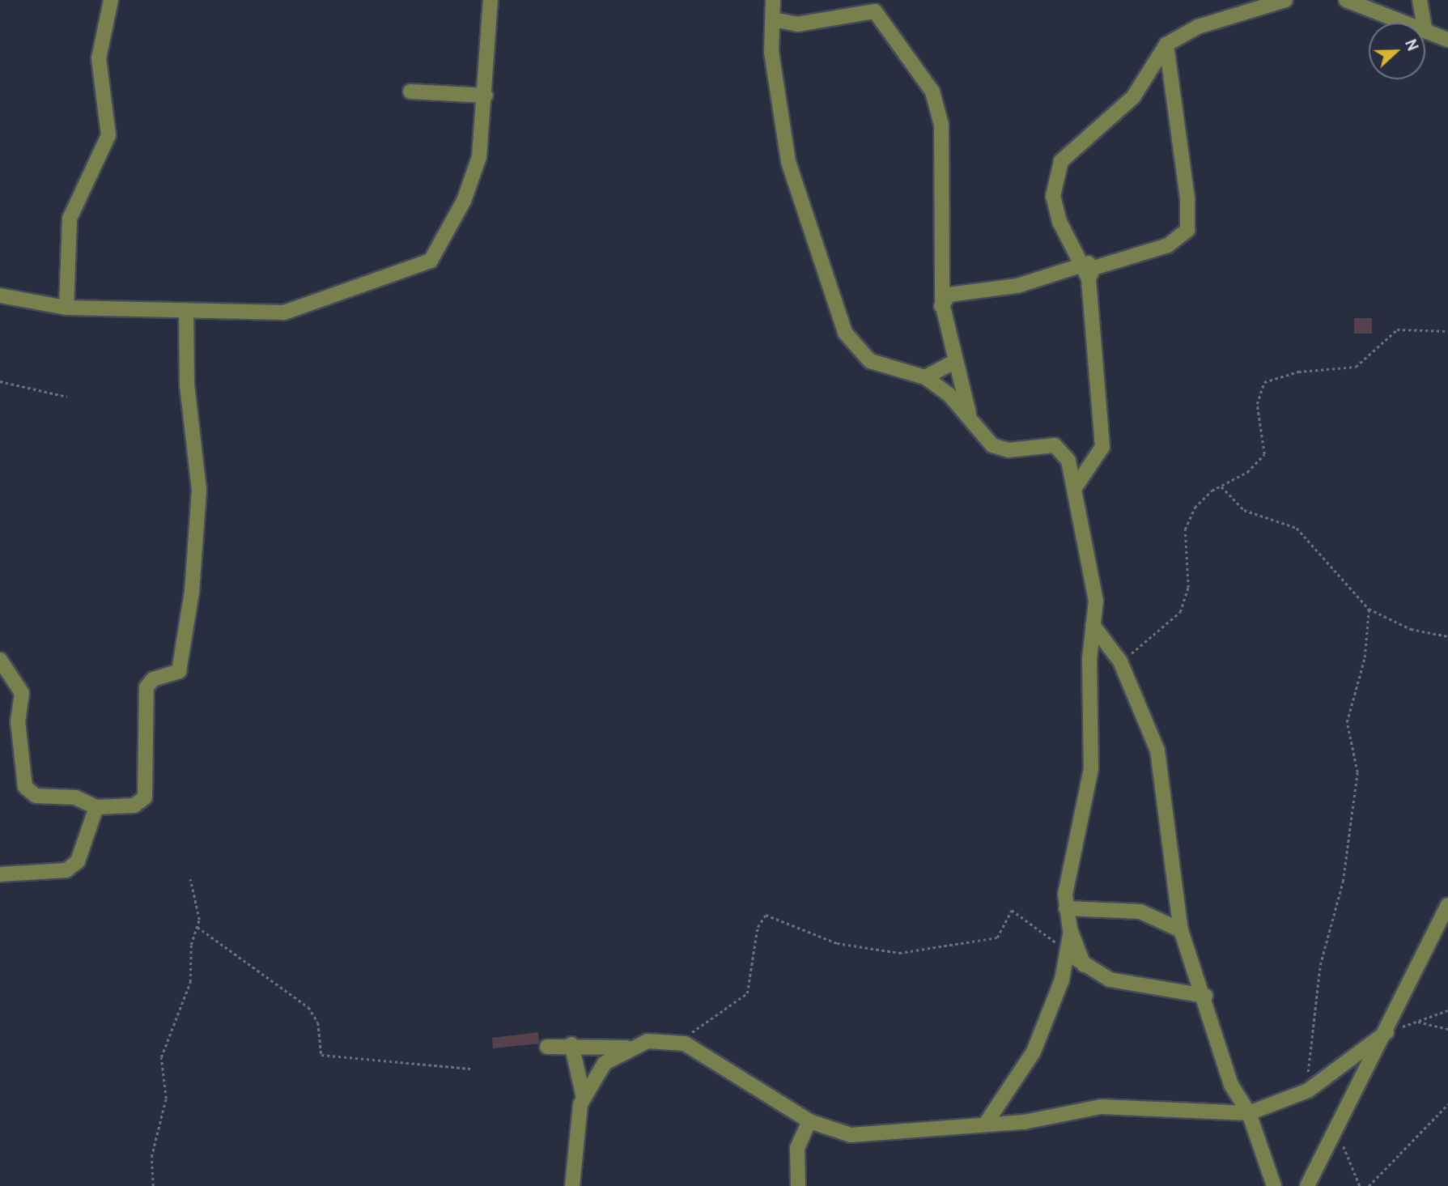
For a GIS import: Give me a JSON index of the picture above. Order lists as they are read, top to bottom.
{
  "north": "right"
}
